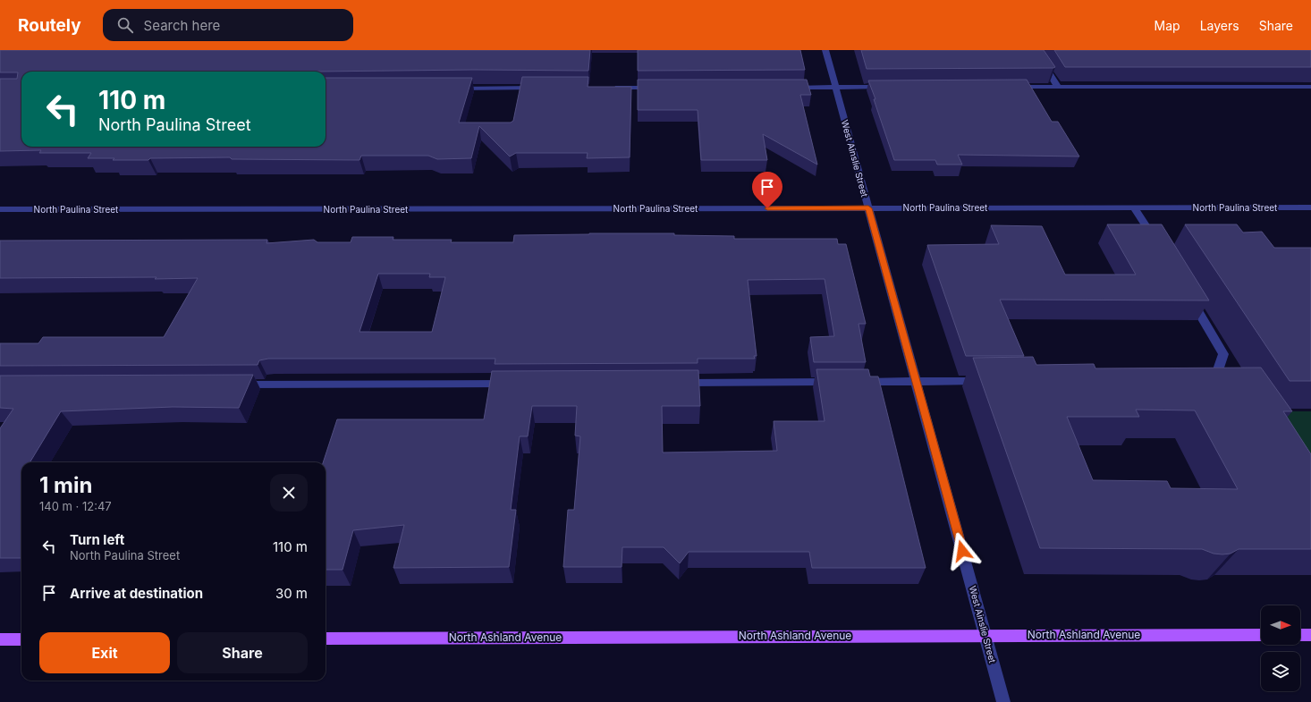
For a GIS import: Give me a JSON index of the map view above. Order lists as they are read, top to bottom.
{
  "streets": {
    "main road": ["North Ashland Avenue"],
    "street": ["West Ainslie Street", "North Paulina Street"]
  },
  "crossings": [
    ["West Ainslie Street", "North Paulina Street"],
    ["West Ainslie Street", "North Ashland Avenue"]
  ],
  "north": "right",
  "page": {
    "header": "Routely",
    "search": "Search here",
    "nav": ["Map", "Layers", "Share"],
    "turn": ["110 m", "North Paulina Street"],
    "heading": ["1 min", "140 m · 12:47"],
    "list": [
      {
        "name": "Turn left",
        "note": "North Paulina Street",
        "value": "110 m"
      },
      {
        "name": "Arrive at destination",
        "value": "30 m"
      }
    ],
    "buttons": ["Exit", "Share"]
  }
}
